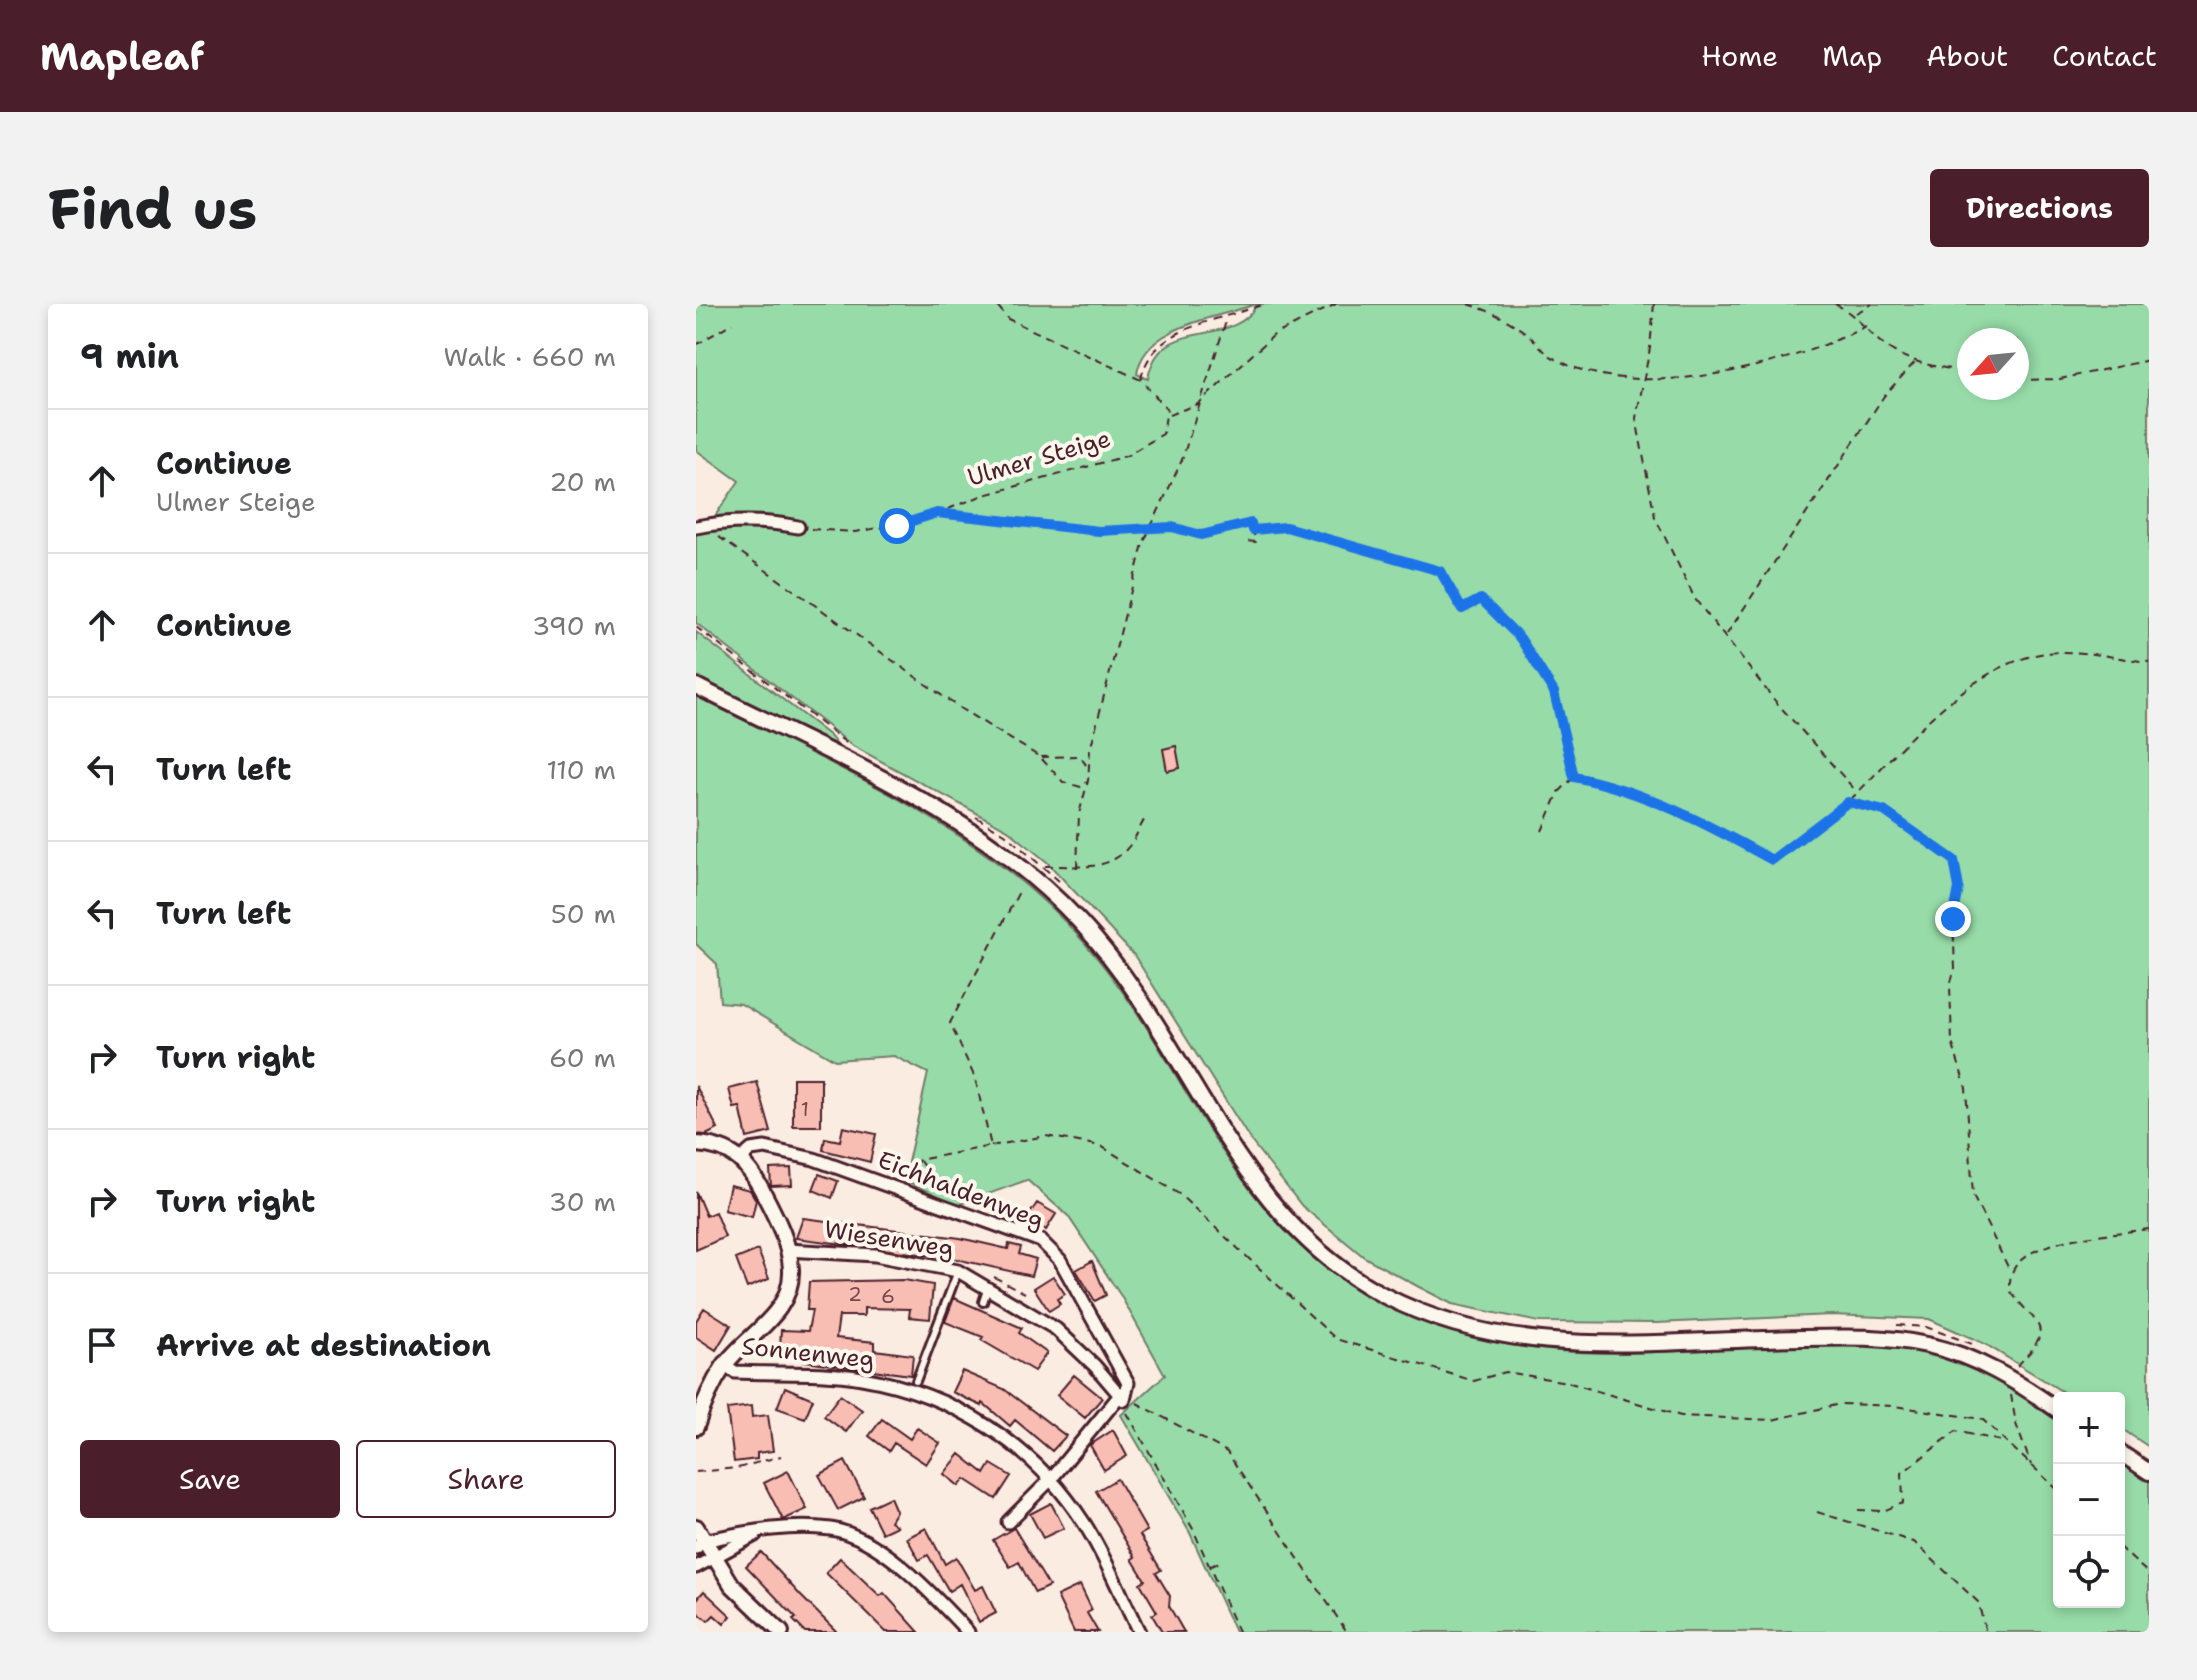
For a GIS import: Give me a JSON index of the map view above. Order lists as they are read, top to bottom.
{
  "streets": {
    "street": ["Eichhaldenweg", "Wiesenweg", "Sonnenweg"],
    "path": ["Ulmer Steige"]
  },
  "crossings": [
    ["Eichhaldenweg", "Wiesenweg"]
  ],
  "house_numbers": ["1", "2", "6"],
  "north": "bottom left",
  "page": {
    "header": "Mapleaf",
    "nav": [
      "Home",
      "Map",
      "About",
      "Contact"
    ],
    "buttons": [
      "Directions",
      ["Save", "Share"]
    ],
    "title": "Find us",
    "heading": ["9 min", "Walk · 660 m"],
    "list": [
      ["Continue", "Ulmer Steige", "20 m"],
      ["Continue", "390 m"],
      ["Turn left", "110 m"],
      ["Turn left", "50 m"],
      ["Turn right", "60 m"],
      ["Turn right", "30 m"],
      "Arrive at destination"
    ],
    "map_buttons": ["+", "−"]
  }
}
